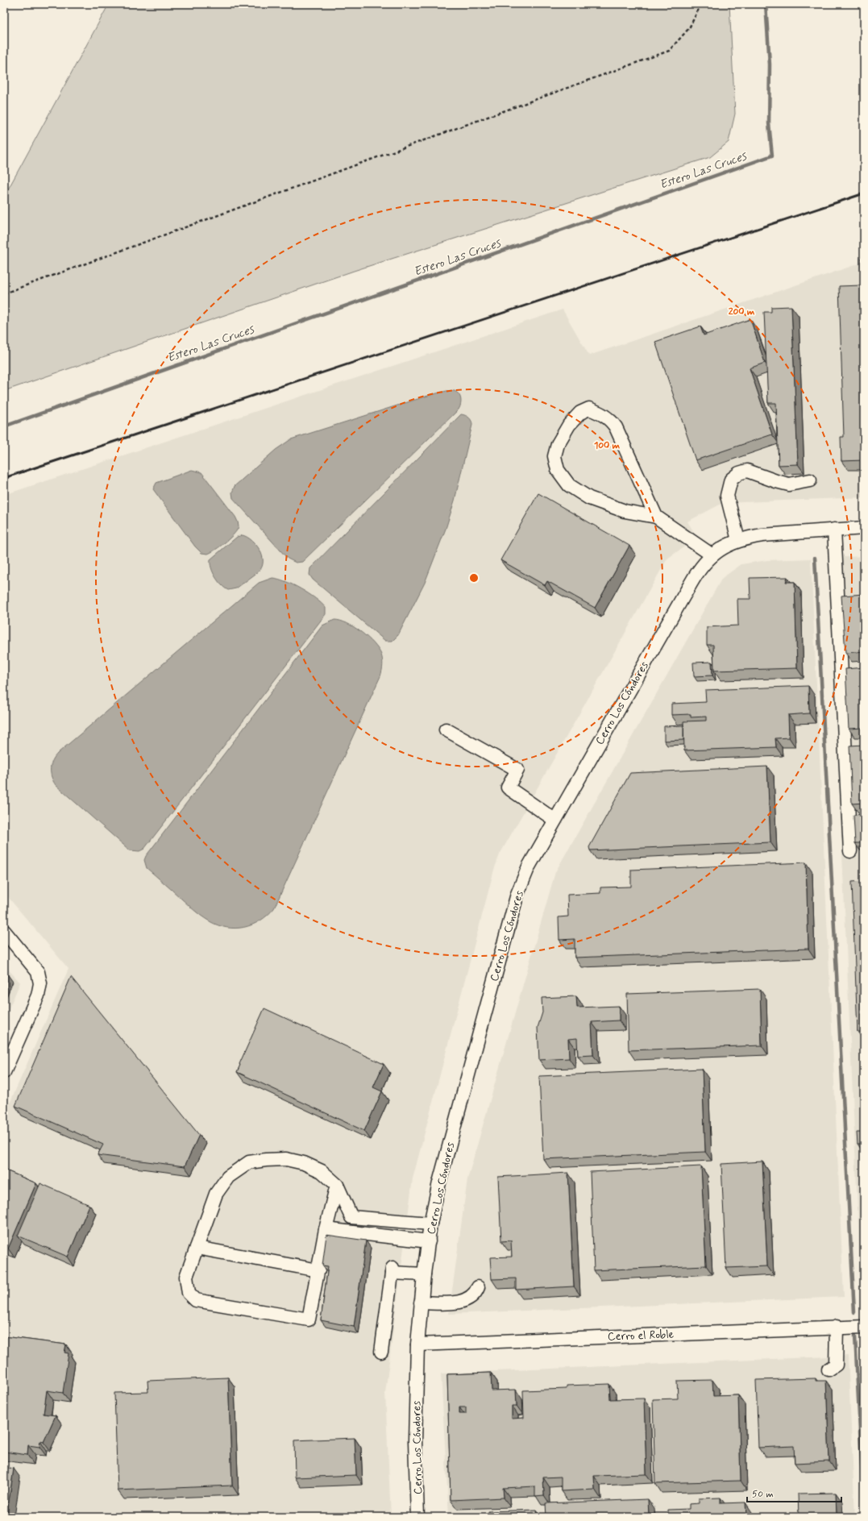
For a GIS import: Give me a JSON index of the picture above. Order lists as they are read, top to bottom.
{
  "streets": {
    "street": ["Cerro Los Cóndores", "Cerro el Roble"]
  },
  "crossings": [
    ["Cerro Los Cóndores", "Cerro el Roble"]
  ],
  "water": ["Estero Las Cruces"],
  "scale_bar": "50 m",
  "rings": ["200 m", "100 m"]
}
